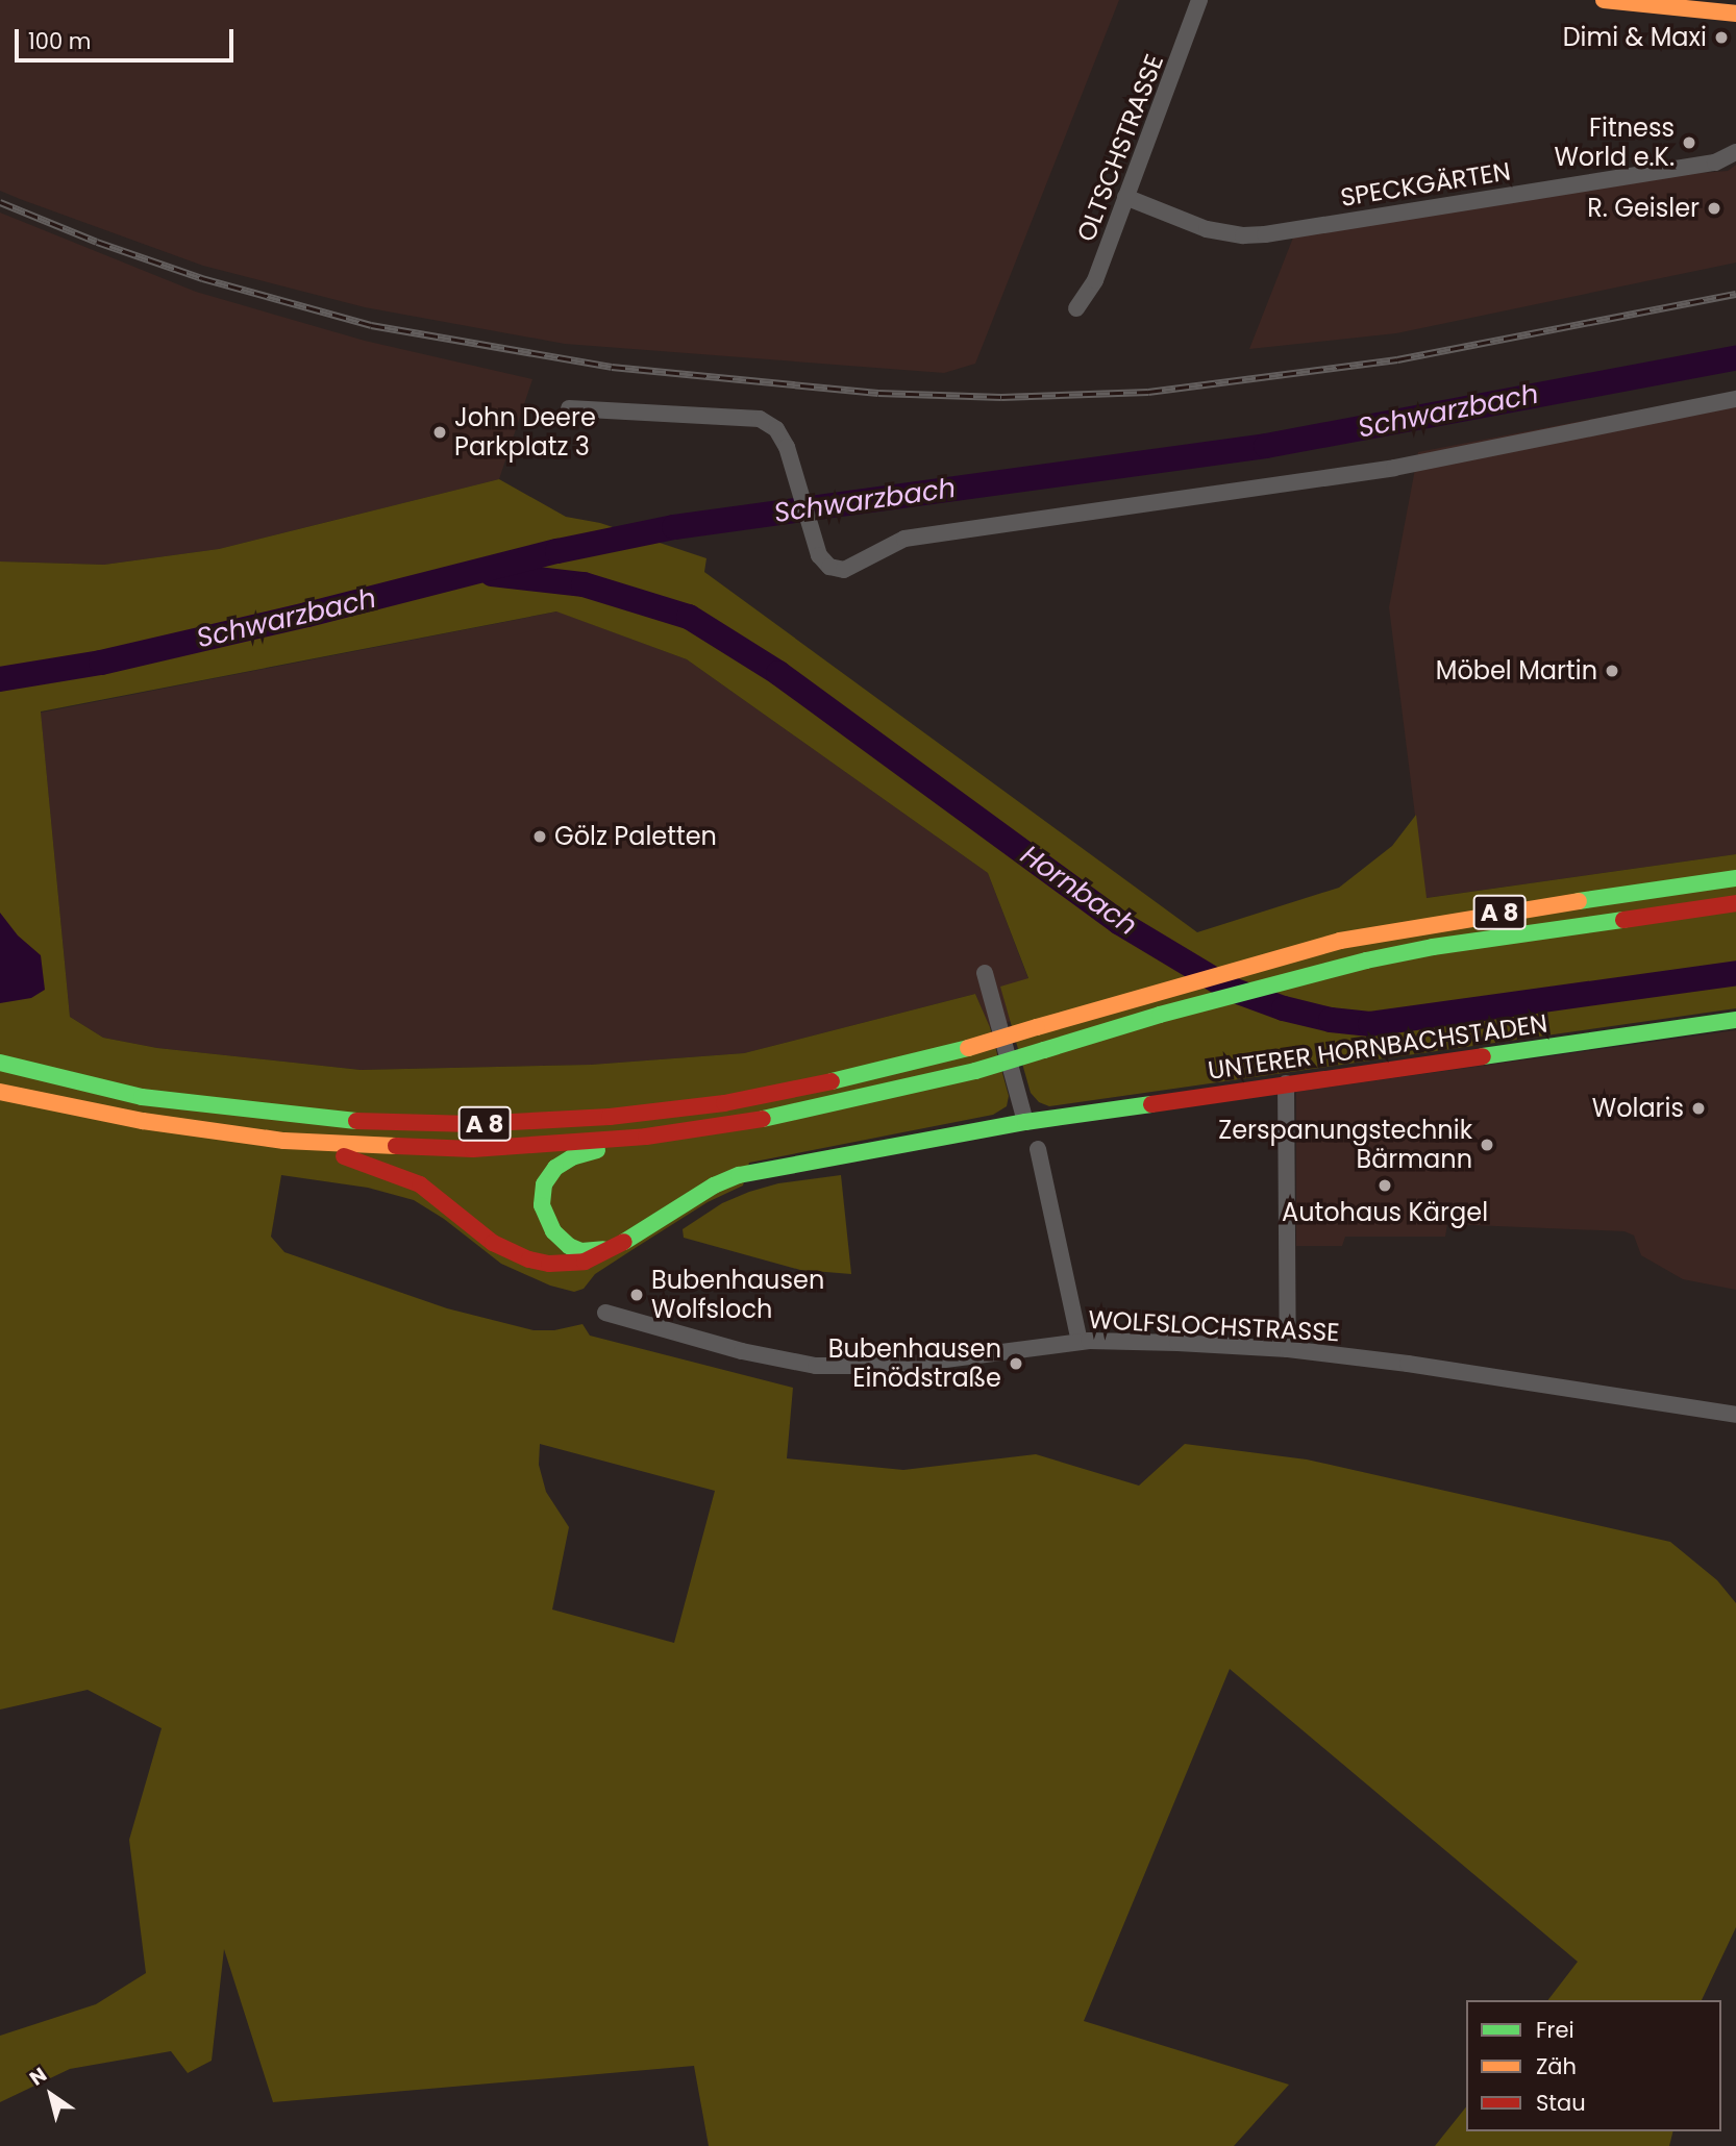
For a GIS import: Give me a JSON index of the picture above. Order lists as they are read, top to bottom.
{
  "streets": {
    "main road": ["A 8", "UNTERER HORNBACHSTADEN"],
    "street": ["OLTSCHSTRASSE", "SPECKGÄRTEN", "WOLFSLOCHSTRASSE"]
  },
  "crossings": [
    ["OLTSCHSTRASSE", "SPECKGÄRTEN"]
  ],
  "water": ["Schwarzbach", "Hornbach"],
  "places": [
    "Dimi & Maxi",
    "Fitness World e.K.",
    "R. Geisler",
    "John Deere Parkplatz 3",
    "Möbel Martin",
    "Gölz Paletten",
    "Wolaris",
    "Zerspanungstechnik Bärmann",
    "Autohaus Kärgel",
    "Bubenhausen Wolfsloch",
    "Bubenhausen Einödstraße"
  ],
  "legend": ["Frei", "Zäh", "Stau"],
  "scale_bar": "100 m",
  "north": "top left"
}
